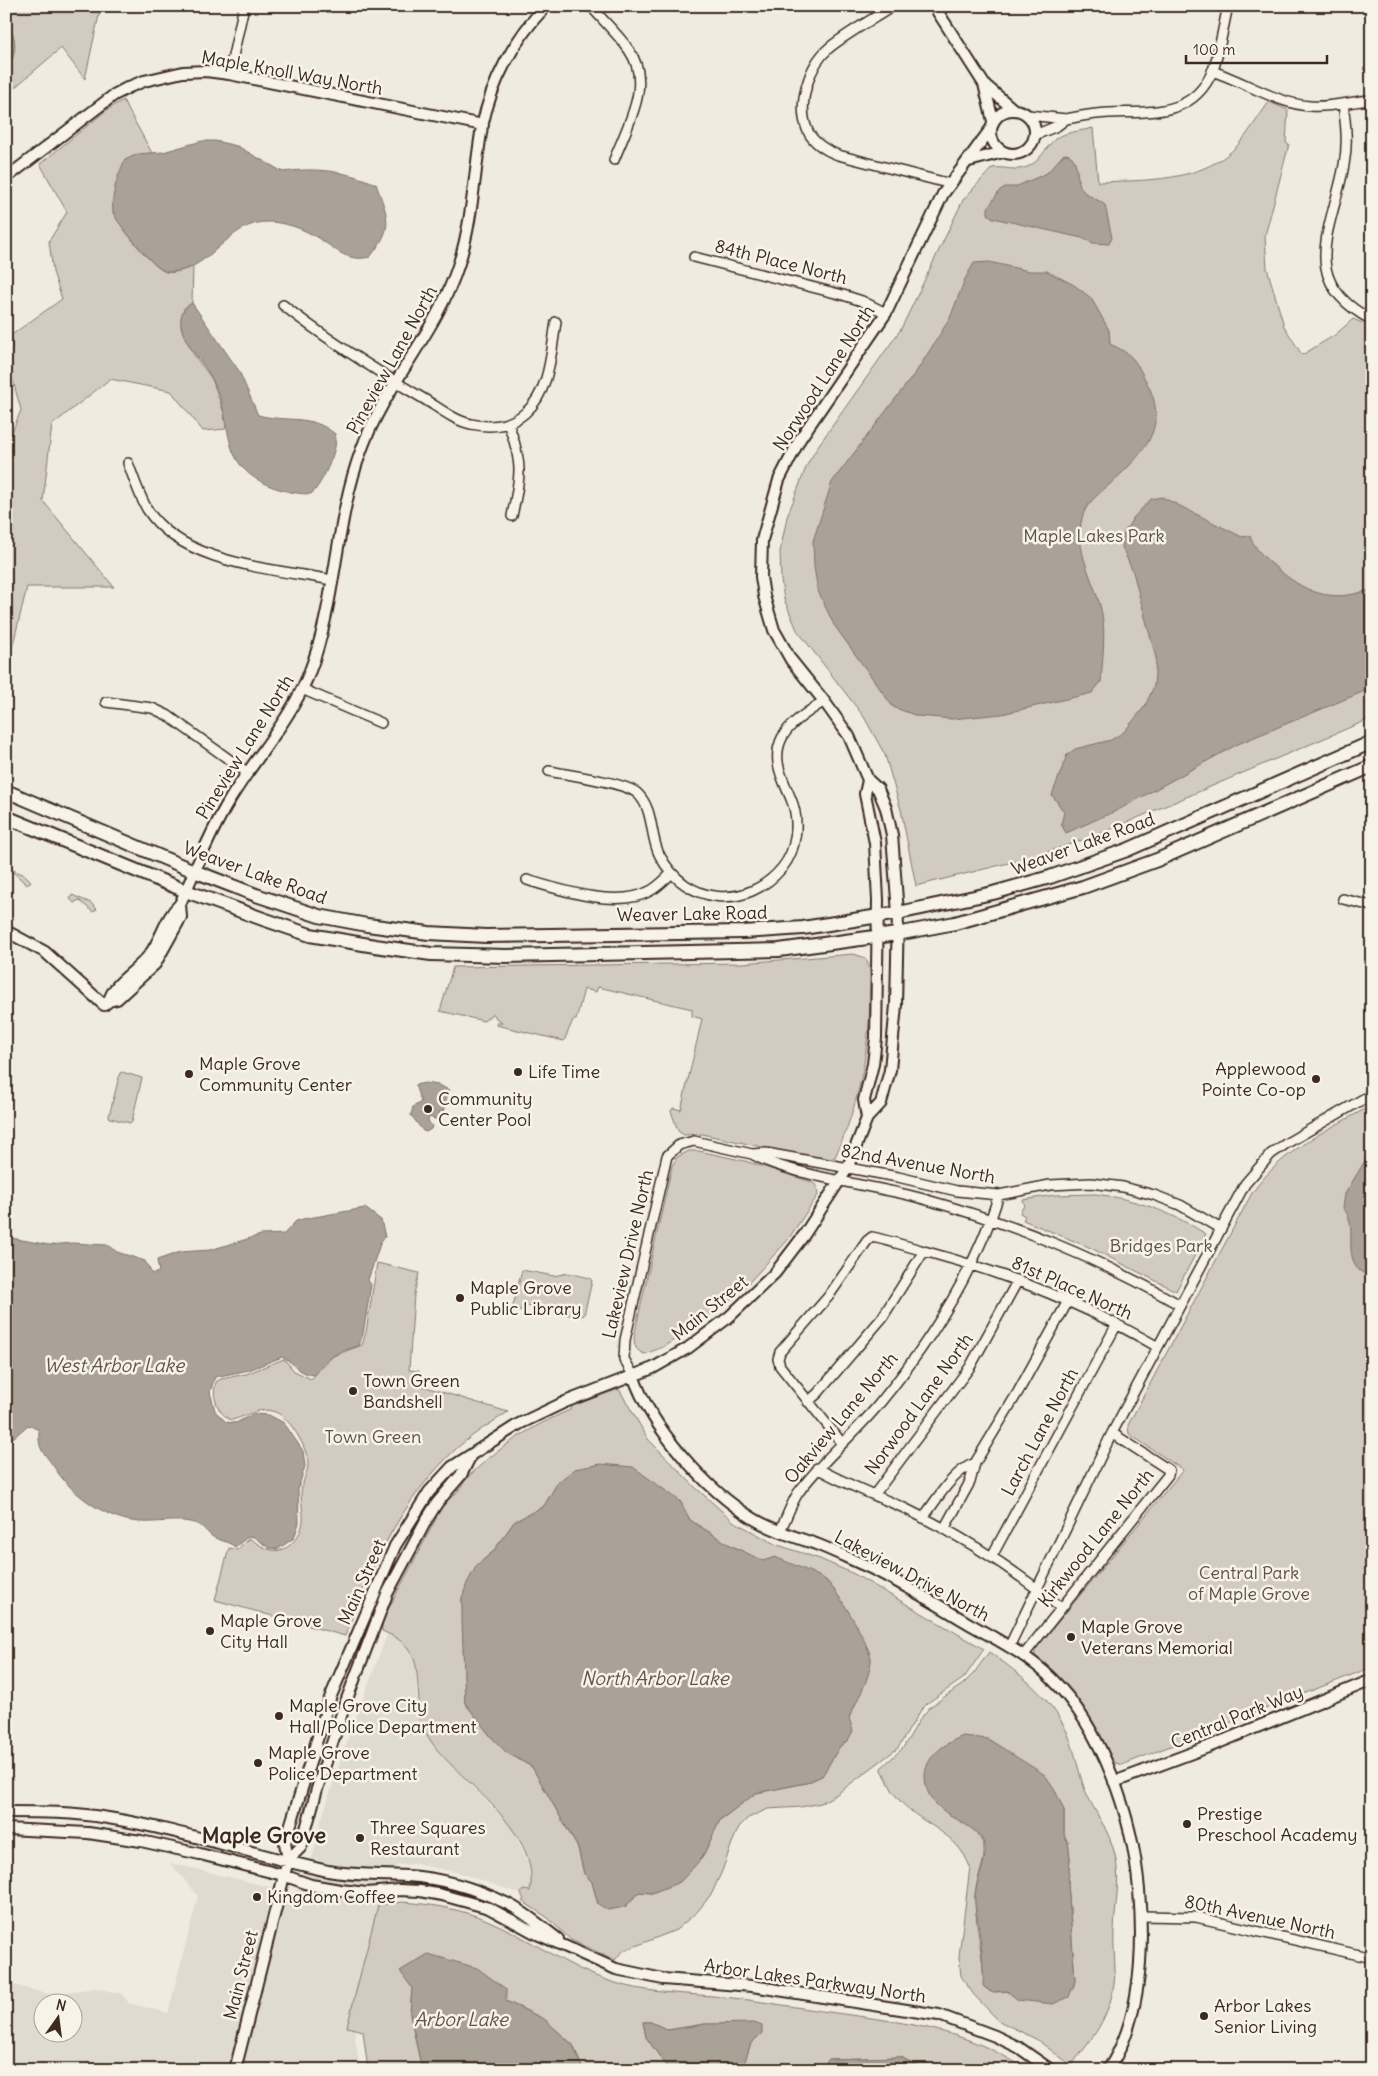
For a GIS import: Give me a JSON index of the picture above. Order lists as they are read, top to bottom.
{
  "streets": {
    "main road": ["Weaver Lake Road"],
    "street": [
      "Maple Knoll Way North",
      "84th Place North",
      "Pineview Lane North",
      "Norwood Lane North",
      "82nd Avenue North",
      "Lakeview Drive North",
      "81st Place North",
      "Main Street",
      "Oakview Lane North",
      "Larch Lane North",
      "Kirkwood Lane North",
      "Central Park Way",
      "80th Avenue North",
      "Arbor Lakes Parkway North"
    ]
  },
  "crossings": [
    ["Maple Knoll Way North", "Pineview Lane North"],
    ["84th Place North", "Norwood Lane North"],
    ["Pineview Lane North", "Weaver Lake Road"],
    ["Norwood Lane North", "Weaver Lake Road"],
    ["Norwood Lane North", "81st Place North"],
    ["Norwood Lane North", "Main Street"],
    ["Weaver Lake Road", "Main Street"],
    ["82nd Avenue North", "Lakeview Drive North"],
    ["82nd Avenue North", "Main Street"],
    ["82nd Avenue North", "Oakview Lane North"],
    ["82nd Avenue North", "Kirkwood Lane North"],
    ["Lakeview Drive North", "Main Street"],
    ["Lakeview Drive North", "Oakview Lane North"],
    ["Lakeview Drive North", "Kirkwood Lane North"],
    ["Lakeview Drive North", "Central Park Way"],
    ["Lakeview Drive North", "80th Avenue North"],
    ["81st Place North", "Oakview Lane North"],
    ["81st Place North", "Larch Lane North"],
    ["81st Place North", "Kirkwood Lane North"],
    ["Main Street", "Arbor Lakes Parkway North"]
  ],
  "districts": ["Maple Grove"],
  "water": ["West Arbor Lake", "North Arbor Lake", "Arbor Lake"],
  "parks": [
    "Maple Lakes Park",
    "Bridges Park",
    "Town Green",
    "Central Park of Maple Grove"
  ],
  "places": [
    "Life Time",
    "Maple Grove Community Center",
    "Applewood Pointe Co-op",
    "Community Center Pool",
    "Maple Grove Public Library",
    "Town Green Bandshell",
    "Maple Grove City Hall",
    "Maple Grove Veterans Memorial",
    "Maple Grove City Hall/Police Department",
    "Maple Grove Police Department",
    "Prestige Preschool Academy",
    "Three Squares Restaurant",
    "Kingdom Coffee",
    "Arbor Lakes Senior Living"
  ],
  "scale_bar": "100 m",
  "north": "top"
}
